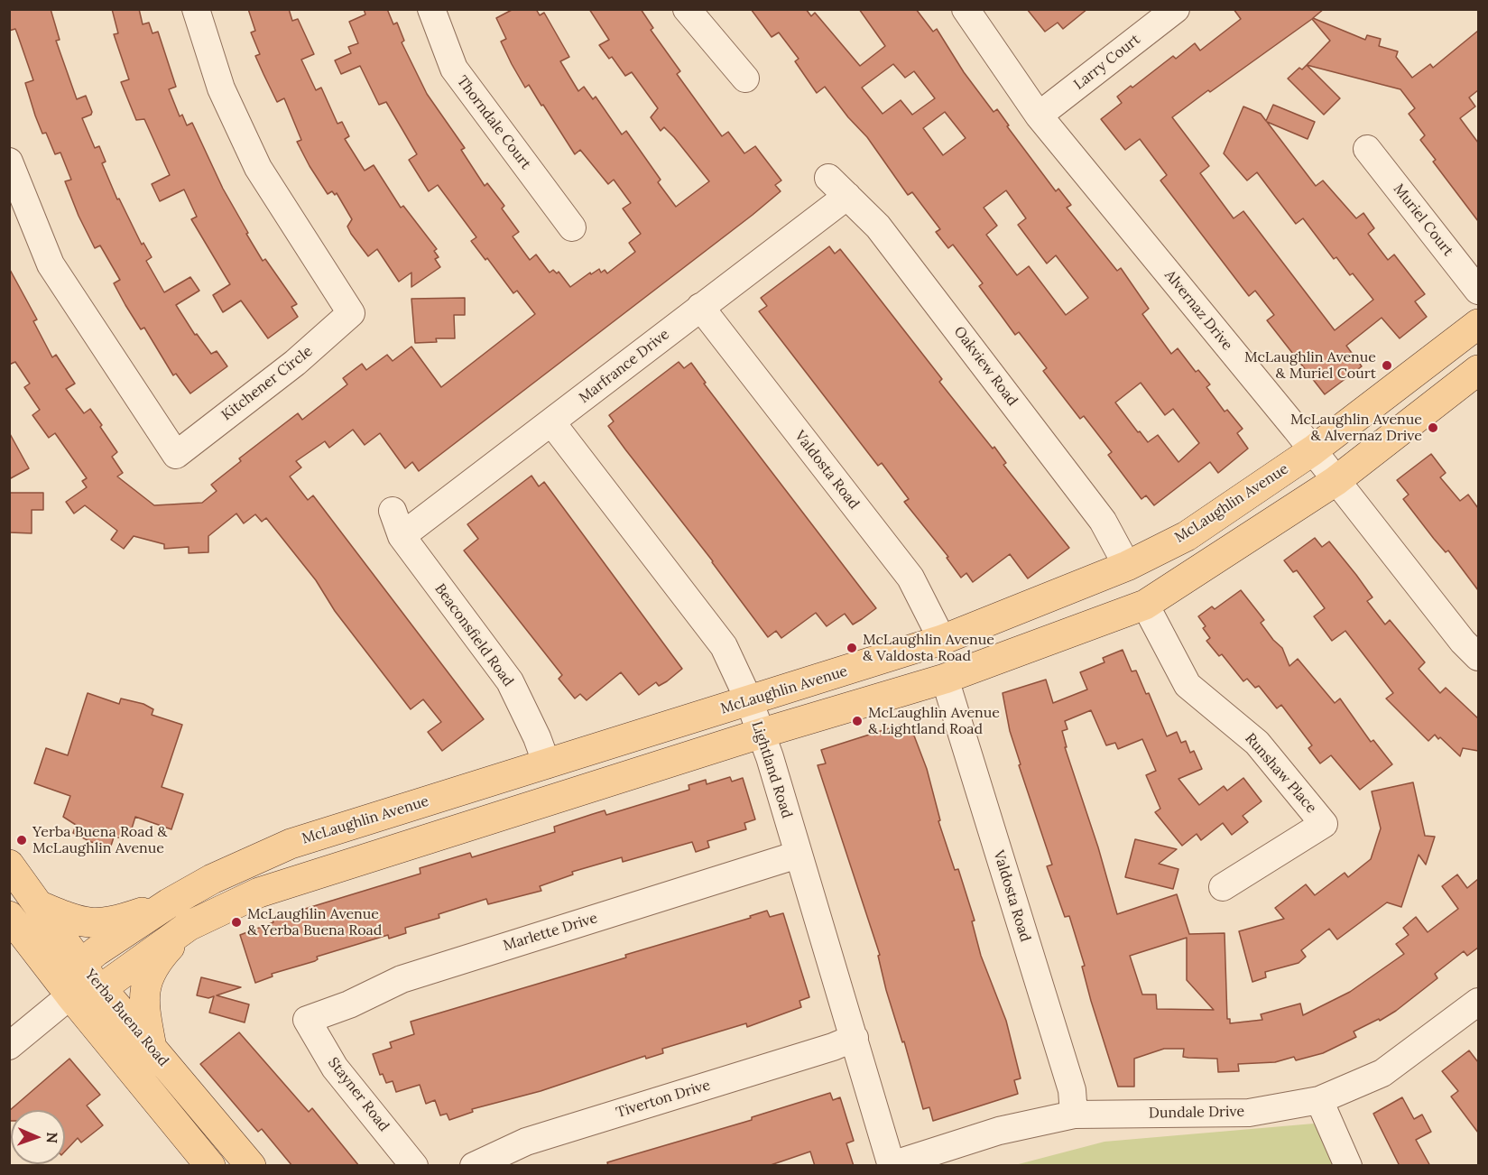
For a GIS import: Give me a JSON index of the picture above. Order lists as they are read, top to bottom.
{
  "streets": {
    "main road": ["McLaughlin Avenue", "Yerba Buena Road"],
    "street": [
      "Larry Court",
      "Thorndale Court",
      "Muriel Court",
      "Alvernaz Drive",
      "Marfrance Drive",
      "Oakview Road",
      "Kitchener Circle",
      "Valdosta Road",
      "Beaconsfield Road",
      "Lightland Road",
      "Runshaw Place",
      "Marlette Drive",
      "Stayner Road",
      "Tiverton Drive",
      "Dundale Drive"
    ]
  },
  "crossings": [
    ["Larry Court", "Alvernaz Drive"],
    ["Alvernaz Drive", "McLaughlin Avenue"],
    ["Marfrance Drive", "Oakview Road"],
    ["Marfrance Drive", "Valdosta Road"],
    ["Marfrance Drive", "Beaconsfield Road"],
    ["Marfrance Drive", "Lightland Road"],
    ["Oakview Road", "McLaughlin Avenue"],
    ["Valdosta Road", "McLaughlin Avenue"],
    ["Valdosta Road", "Dundale Drive"],
    ["McLaughlin Avenue", "Beaconsfield Road"],
    ["McLaughlin Avenue", "Lightland Road"],
    ["McLaughlin Avenue", "Yerba Buena Road"],
    ["Lightland Road", "Marlette Drive"],
    ["Lightland Road", "Tiverton Drive"],
    ["Lightland Road", "Dundale Drive"],
    ["Marlette Drive", "Stayner Road"]
  ],
  "places": [
    "McLaughlin Avenue & Muriel Court",
    "McLaughlin Avenue & Alvernaz Drive",
    "McLaughlin Avenue & Valdosta Road",
    "McLaughlin Avenue & Lightland Road",
    "Yerba Buena Road & McLaughlin Avenue",
    "McLaughlin Avenue & Yerba Buena Road"
  ],
  "north": "right"
}
